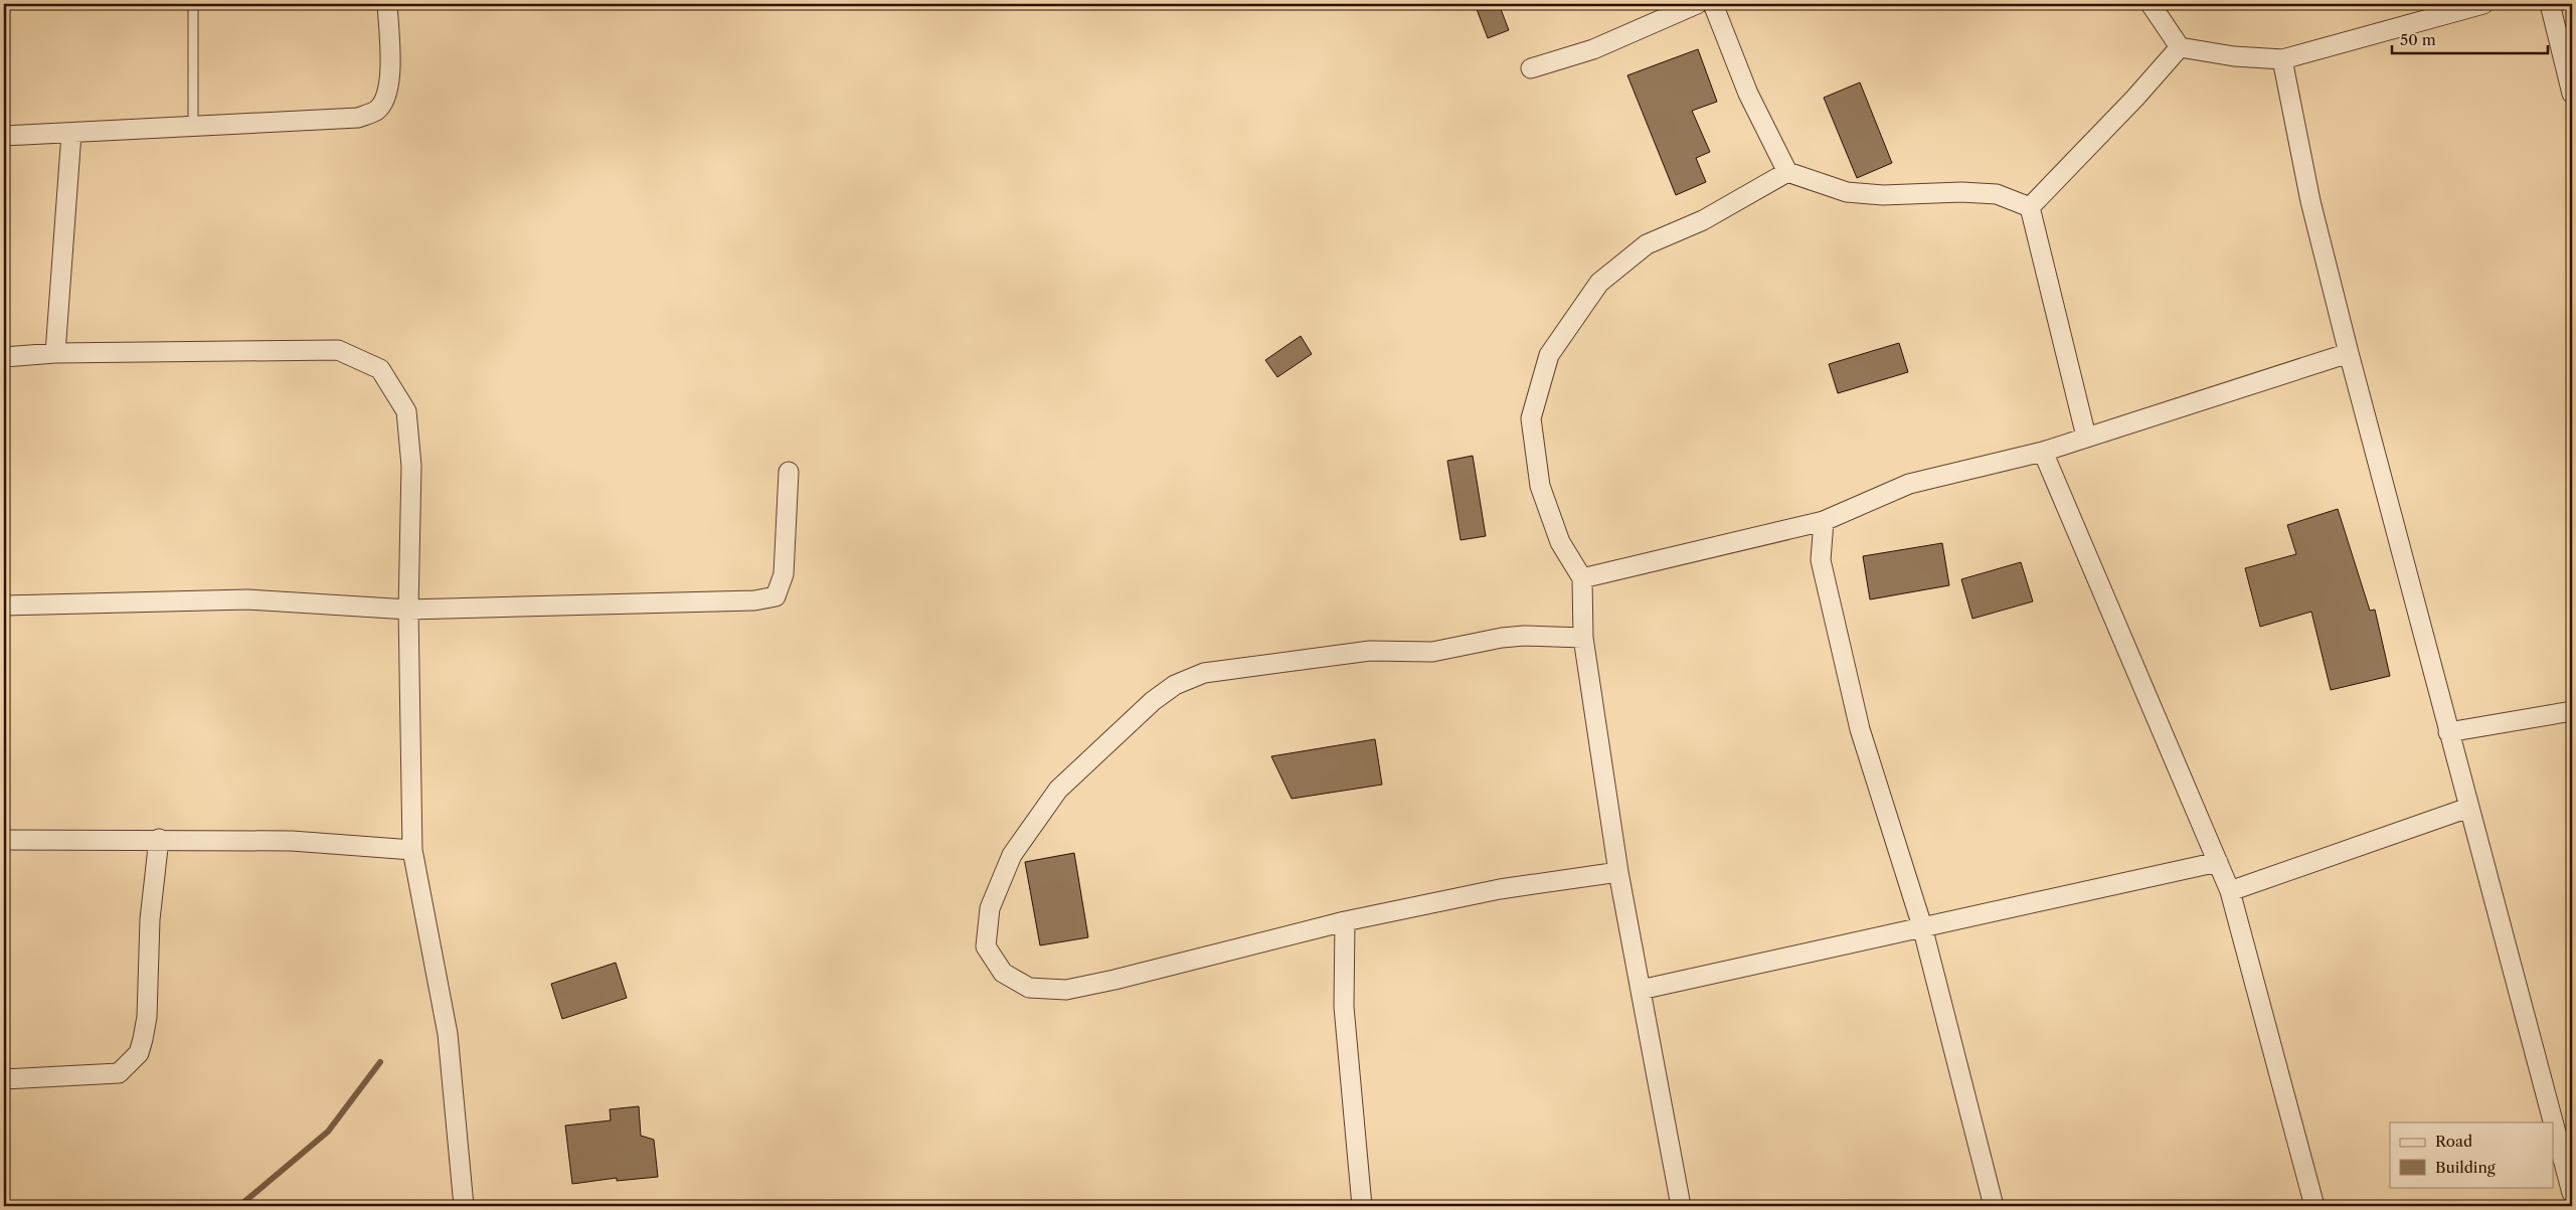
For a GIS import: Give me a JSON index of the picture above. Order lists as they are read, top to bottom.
{
  "legend": ["Road", "Building"],
  "scale_bar": "50 m"
}
